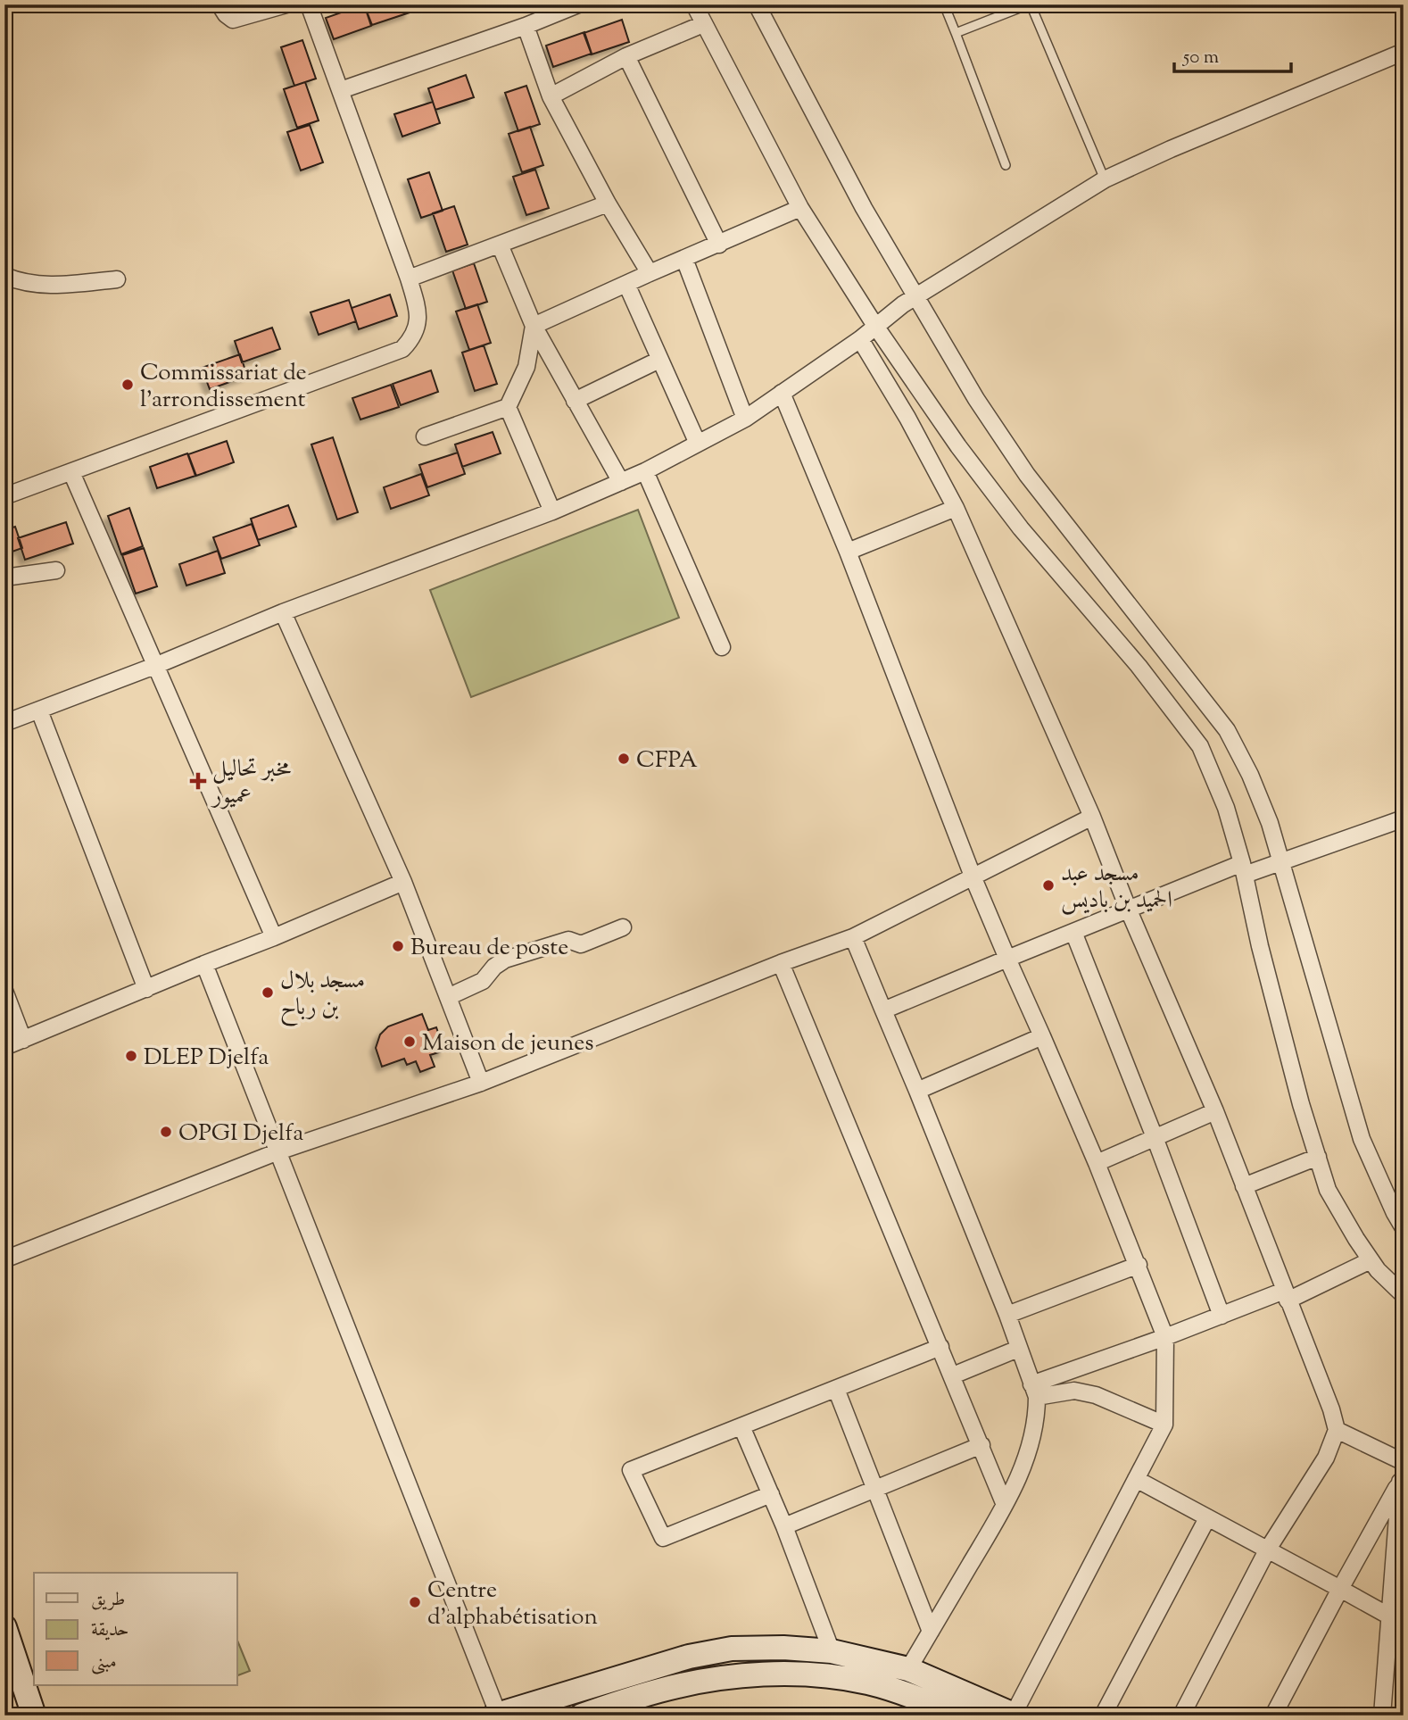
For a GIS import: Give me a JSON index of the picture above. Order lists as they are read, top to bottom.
{
  "places": {
    "other": [
      "Commissariat de l'arrondissement",
      "CFPA",
      "مسجد عبد الحميد بن باديس",
      "Bureau de poste",
      "مسجد بلال بن رباح",
      "Maison de jeunes",
      "DLEP Djelfa",
      "OPGI Djelfa",
      "Centre d'alphabétisation"
    ],
    "health": ["مخبر تحاليل عميور"]
  },
  "legend": ["طريق", "حديقة", "مبنى"],
  "scale_bar": "50 m"
}
